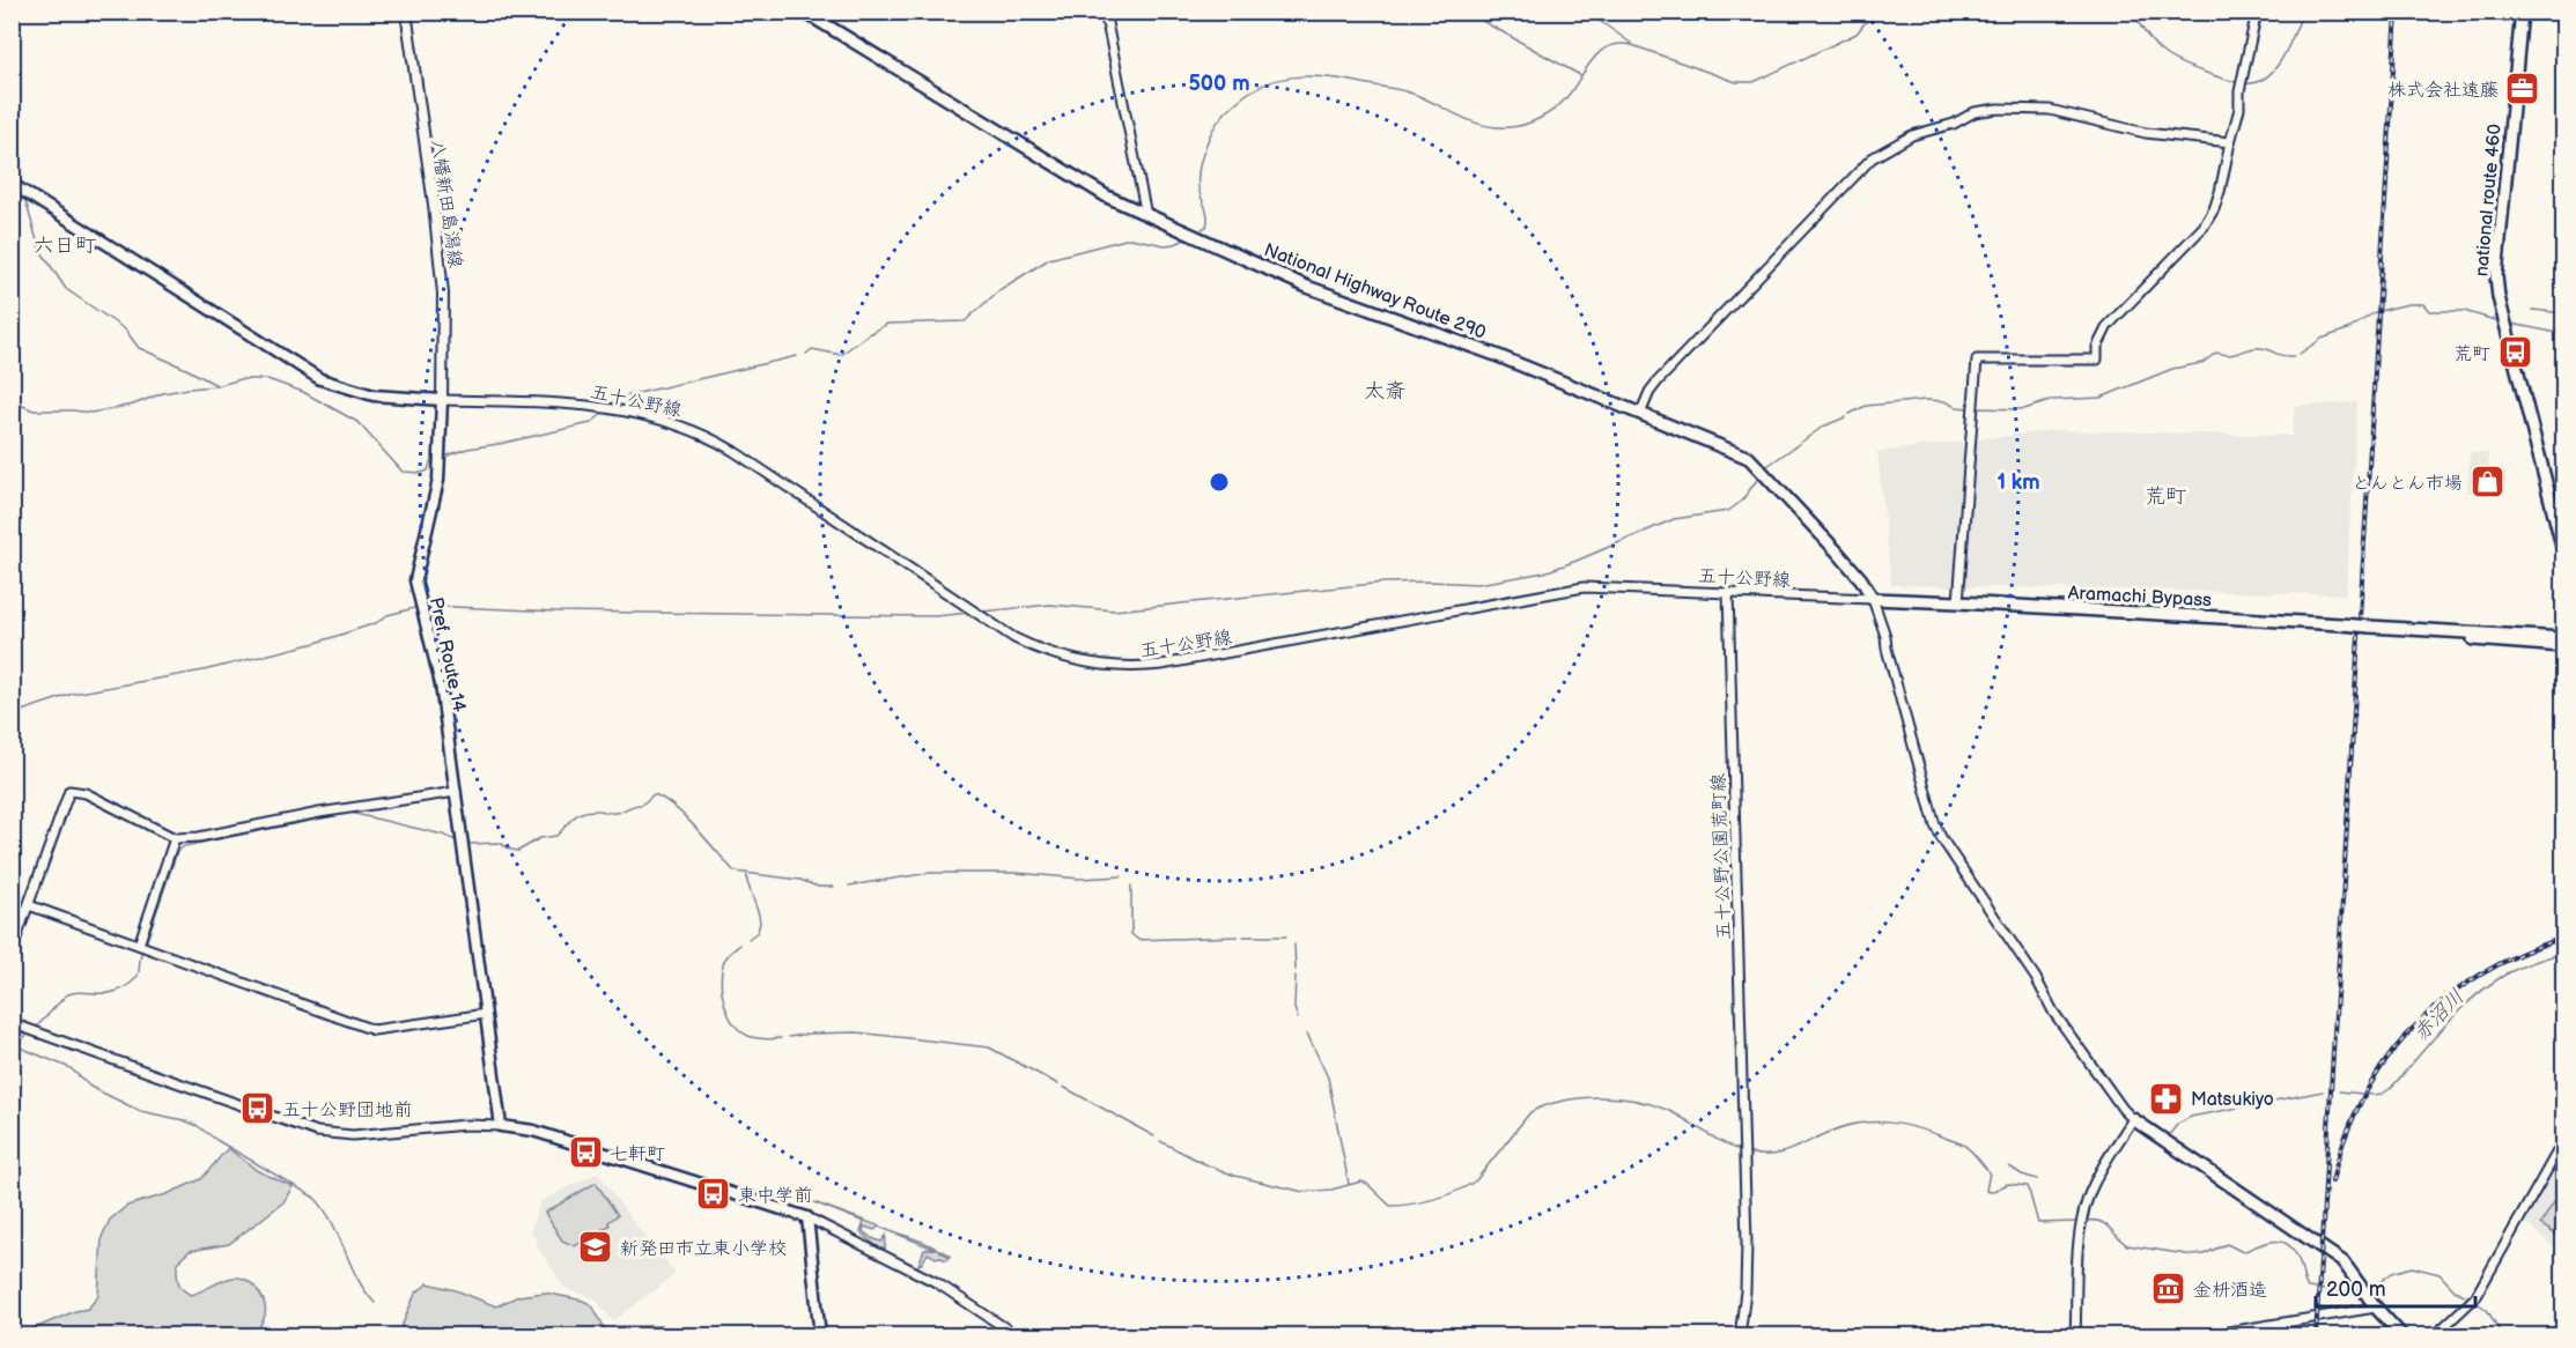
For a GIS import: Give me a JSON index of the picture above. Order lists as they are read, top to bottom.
{
  "streets": {
    "highway": ["national route 460", "National Highway Route 290", "Aramachi Bypass"],
    "main road": ["八幡新田島潟線", "Pref. Route 14"],
    "street": ["五十公野線", "五十公野公園荒町線"]
  },
  "crossings": [
    ["八幡新田島潟線", "五十公野線"],
    ["八幡新田島潟線", "Pref. Route 14"],
    ["National Highway Route 290", "五十公野線"],
    ["National Highway Route 290", "Aramachi Bypass"],
    ["五十公野線", "Aramachi Bypass"],
    ["五十公野線", "Pref. Route 14"],
    ["五十公野線", "五十公野公園荒町線"]
  ],
  "districts": ["六日町", "太斎", "荒町"],
  "water": ["赤沼川"],
  "places": {
    "office": ["株式会社遠藤"],
    "bus stop": [
      "荒町",
      "五十公野団地前",
      "七軒町",
      "東中学前"
    ],
    "shop": ["とんとん市場"],
    "pharmacy": ["Matsukiyo"],
    "school or university": ["新発田市立東小学校"],
    "museum": ["金枡酒造"]
  },
  "scale_bar": "200 m",
  "rings": ["500 m", "1 km"]
}
